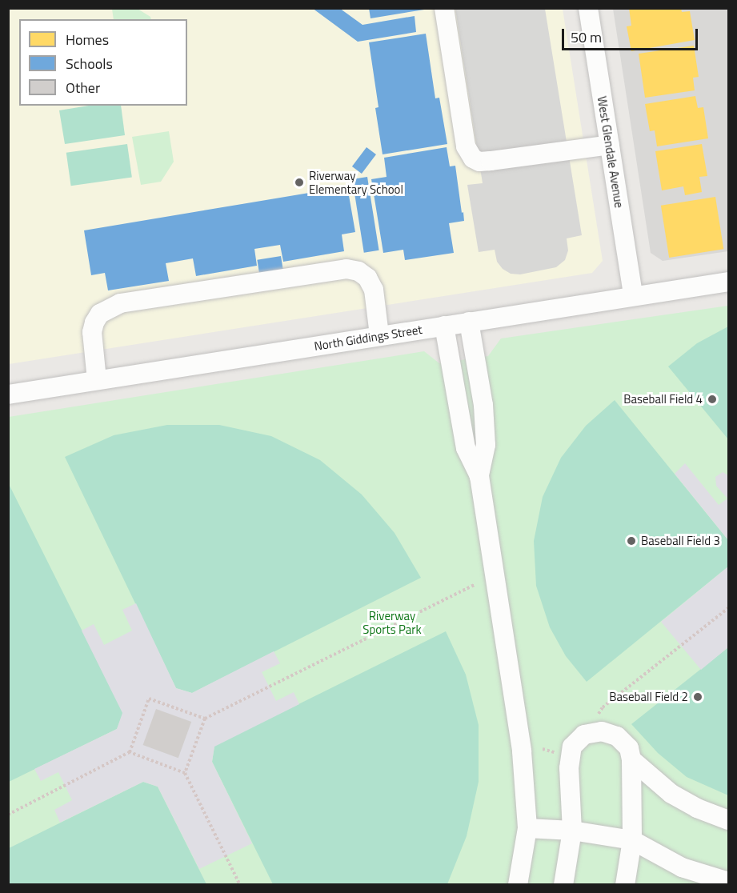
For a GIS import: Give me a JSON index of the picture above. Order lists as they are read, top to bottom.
{
  "streets": {
    "street": ["West Glendale Avenue", "North Giddings Street"]
  },
  "crossings": [
    ["West Glendale Avenue", "North Giddings Street"]
  ],
  "parks": ["Riverway Sports Park"],
  "places": [
    "Riverway Elementary School",
    "Baseball Field 4",
    "Baseball Field 3",
    "Baseball Field 2"
  ],
  "legend": ["Homes", "Schools", "Other"],
  "scale_bar": "50 m"
}
